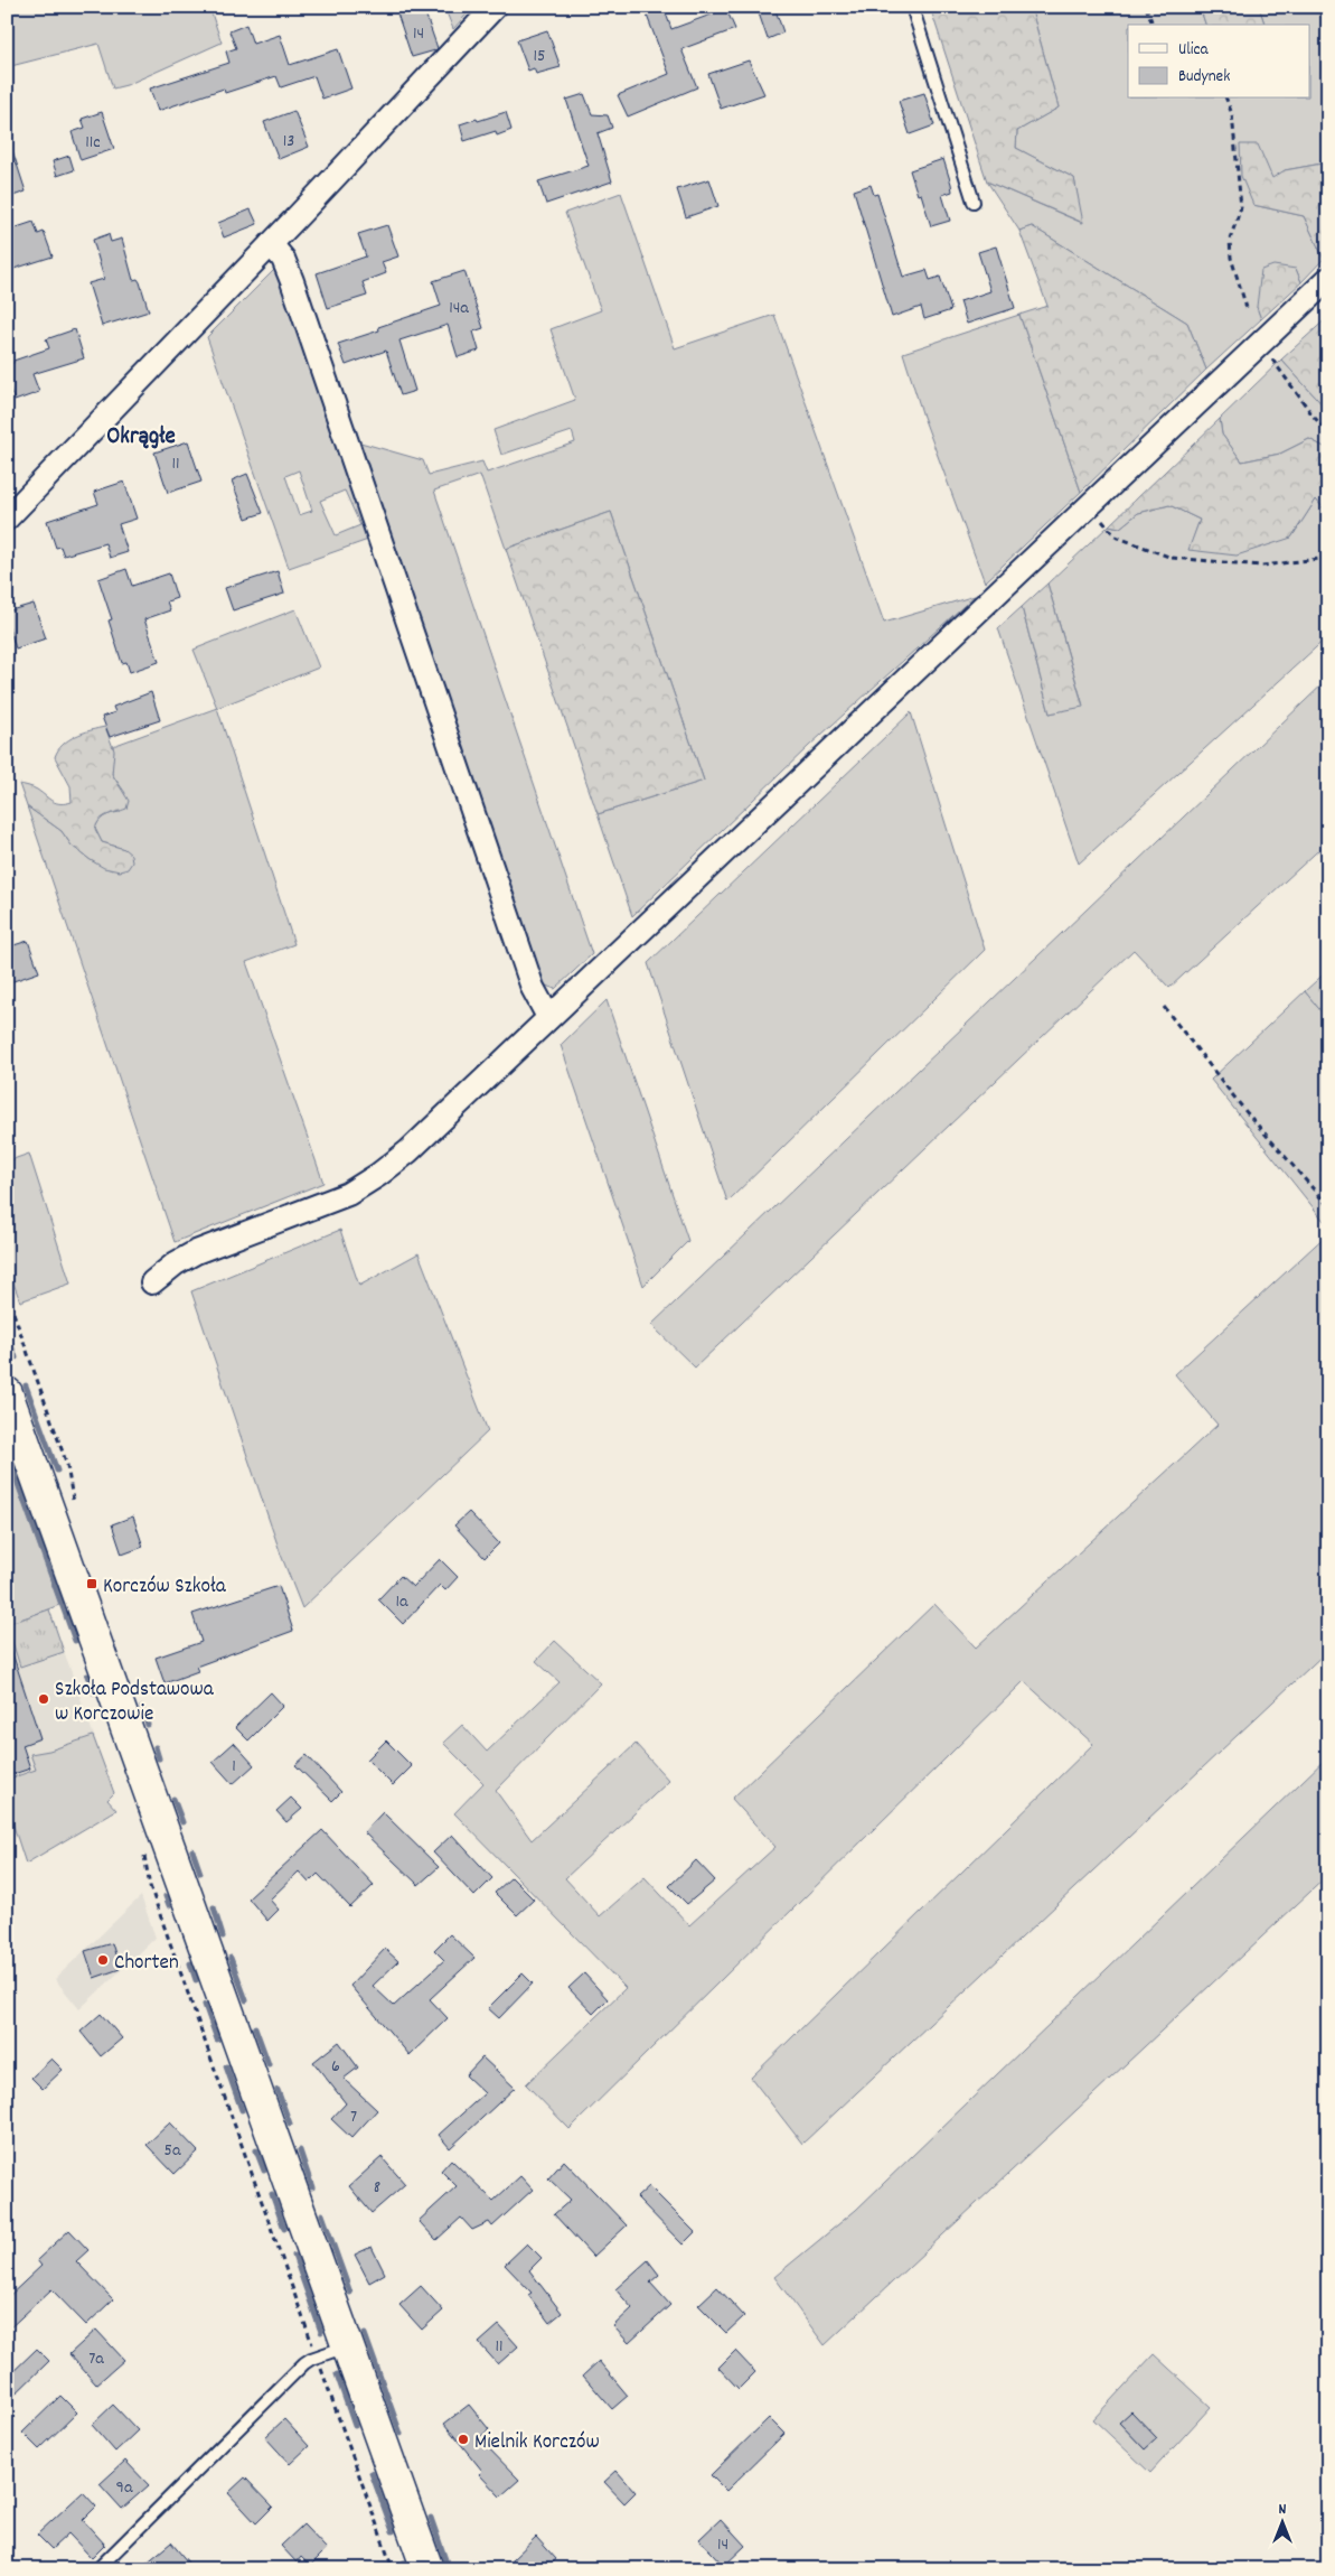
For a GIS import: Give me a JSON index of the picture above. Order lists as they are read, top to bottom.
{
  "districts": ["Okrągłe"],
  "places": {
    "transit": ["Korczów Szkoła"],
    "other": ["Szkoła Podstawowa w Korczowie", "Chorten", "Mielnik Korczów"]
  },
  "house_numbers": [
    "14",
    "15",
    "13",
    "11c",
    "14a",
    "11",
    "1a",
    "1",
    "6",
    "7",
    "5a",
    "8",
    "11",
    "7a",
    "9a",
    "14"
  ],
  "legend": ["Ulica", "Budynek"],
  "north": "top"
}
